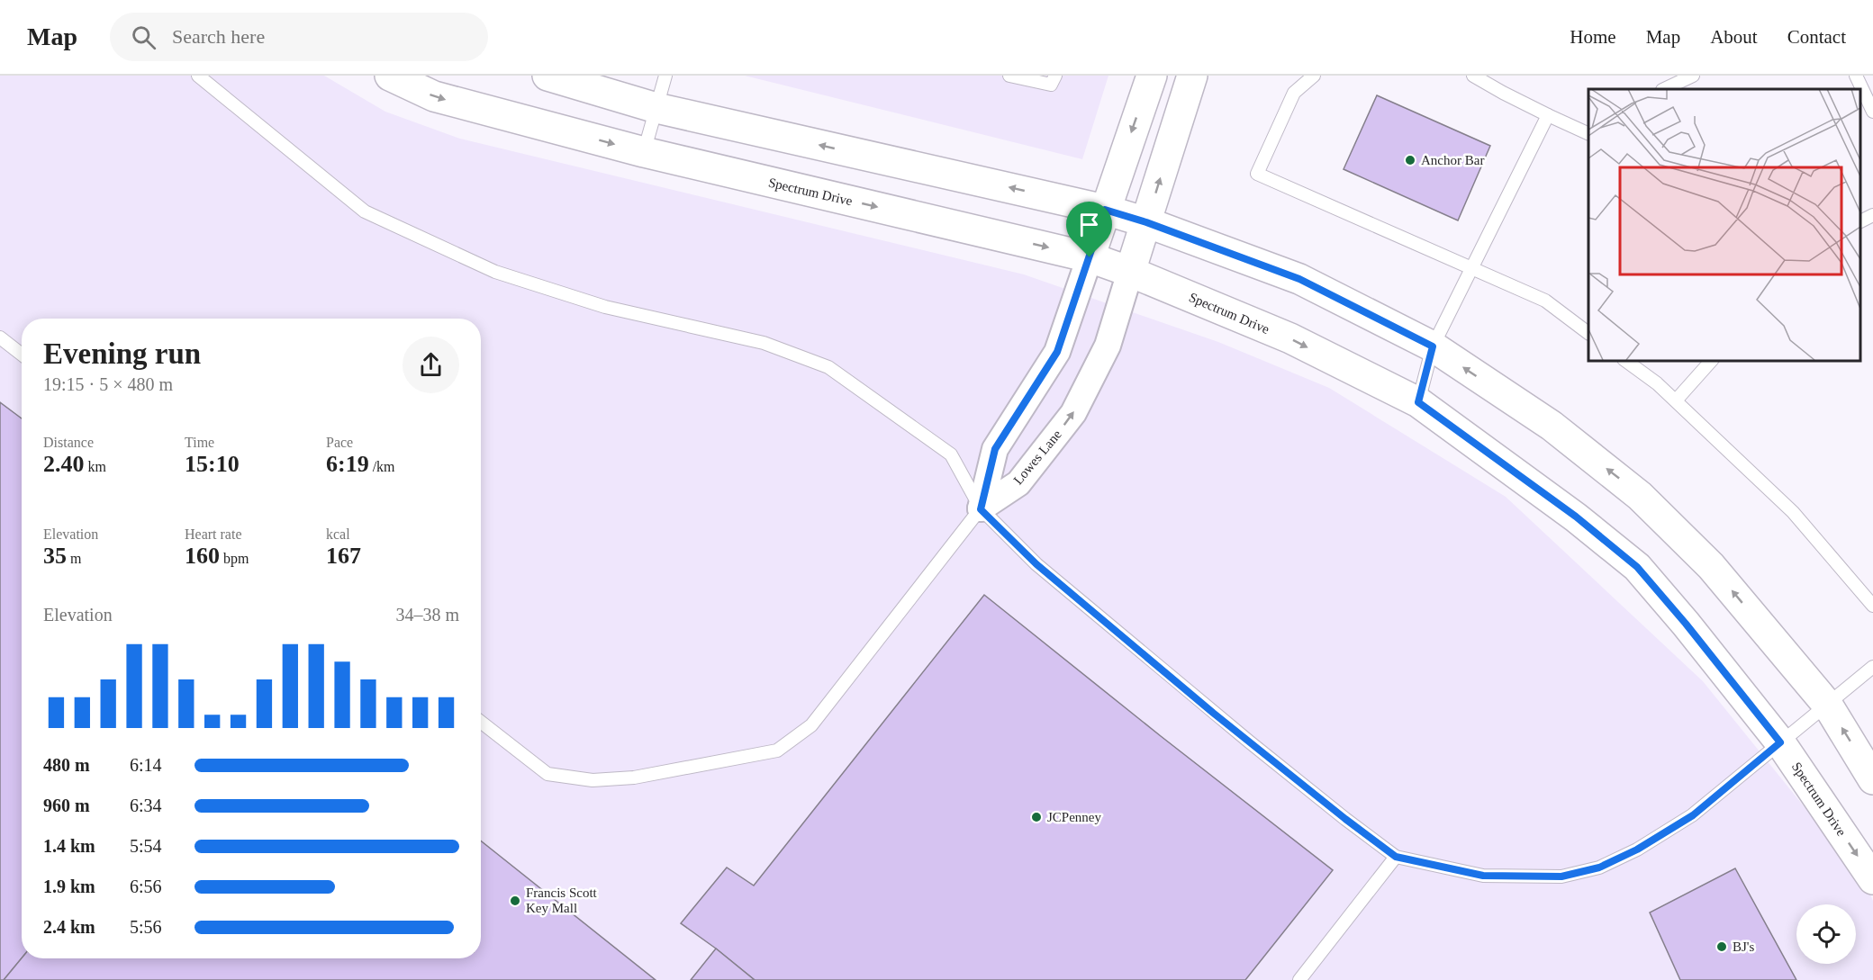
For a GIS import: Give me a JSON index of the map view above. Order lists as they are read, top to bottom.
{
  "streets": {
    "street": ["Spectrum Drive", "Lowes Lane"]
  },
  "crossings": [
    ["Spectrum Drive", "Lowes Lane"]
  ],
  "places": [
    "Anchor Bar",
    "JCPenney",
    "Francis Scott Key Mall",
    "BJ's"
  ],
  "page": {
    "header": "Map",
    "search": "Search here",
    "nav": [
      "Home",
      "Map",
      "About",
      "Contact"
    ],
    "heading": ["Evening run", "19:15 · 5 × 480 m"],
    "stats": [
      ["Distance", "2.40 km"],
      ["Time", "15:10"],
      ["Pace", "6:19 /km"],
      ["Elevation", "35 m"],
      ["Heart rate", "160 bpm"],
      ["kcal", "167"]
    ],
    "chart": ["Elevation", "34–38 m"],
    "list": [
      {
        "name": "480 m",
        "note": "6:14"
      },
      {
        "name": "960 m",
        "note": "6:34"
      },
      {
        "name": "1.4 km",
        "note": "5:54"
      },
      {
        "name": "1.9 km",
        "note": "6:56"
      },
      {
        "name": "2.4 km",
        "note": "5:56"
      }
    ]
  }
}
